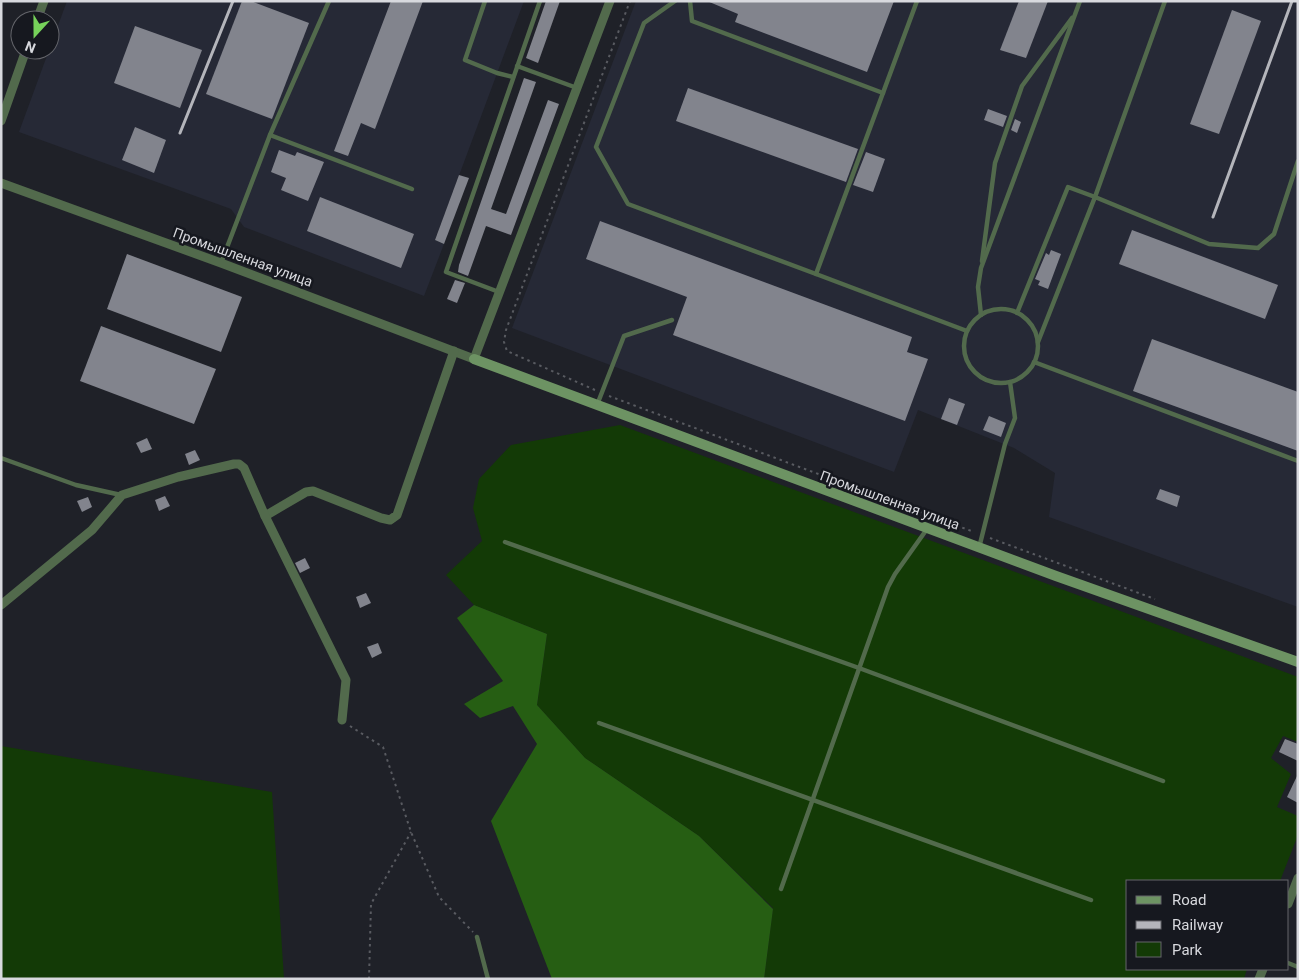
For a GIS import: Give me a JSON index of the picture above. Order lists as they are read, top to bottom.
{
  "streets": {
    "street": ["Промышленная улица"]
  },
  "legend": ["Road", "Railway", "Park"],
  "north": "bottom"
}
